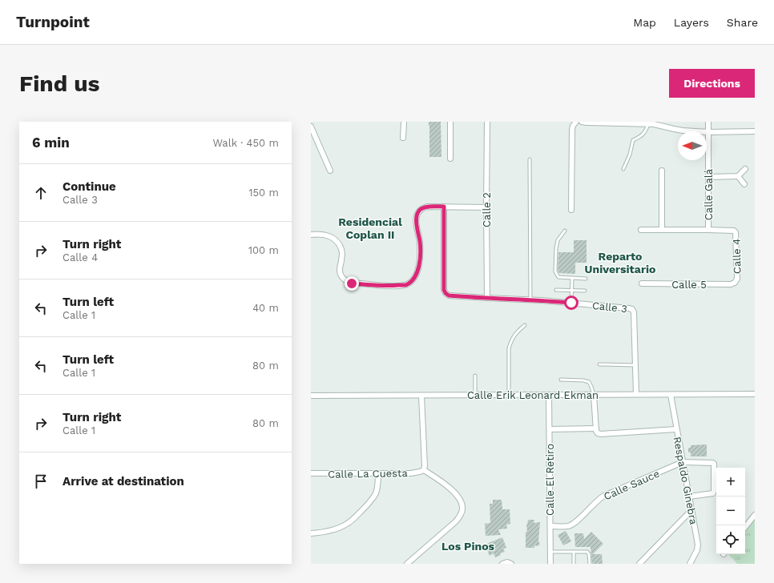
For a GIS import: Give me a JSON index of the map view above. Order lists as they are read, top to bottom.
{
  "streets": {
    "street": [
      "Calle Galá",
      "Calle 2",
      "Calle 4",
      "Calle 5",
      "Calle 3",
      "Calle Erik Leonard Ekman",
      "Calle La Cuesta",
      "Calle El Retiro",
      "Respaldo Ginebra",
      "Calle Sauce"
    ]
  },
  "crossings": [
    ["Calle Galá", "Calle 4"],
    ["Calle 2", "Calle 3"],
    ["Calle 4", "Calle 5"],
    ["Calle 3", "Calle Erik Leonard Ekman"],
    ["Calle Erik Leonard Ekman", "Calle El Retiro"],
    ["Calle Erik Leonard Ekman", "Respaldo Ginebra"],
    ["Calle El Retiro", "Calle Sauce"],
    ["Respaldo Ginebra", "Calle Sauce"]
  ],
  "districts": ["Residencial Coplan II", "Reparto Universitario", "Los Pinos"],
  "north": "left",
  "page": {
    "header": "Turnpoint",
    "nav": ["Map", "Layers", "Share"],
    "buttons": "Directions",
    "title": "Find us",
    "heading": ["6 min", "Walk · 450 m"],
    "list": [
      ["Continue", "Calle 3", "150 m"],
      ["Turn right", "Calle 4", "100 m"],
      ["Turn left", "Calle 1", "40 m"],
      ["Turn left", "Calle 1", "80 m"],
      ["Turn right", "Calle 1", "80 m"],
      "Arrive at destination"
    ],
    "map_buttons": ["+", "−"]
  }
}
